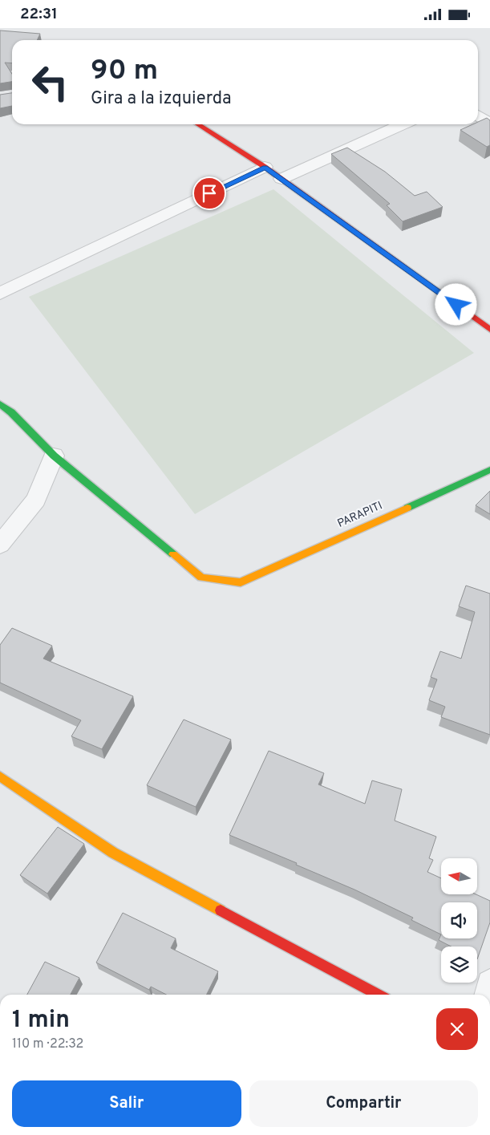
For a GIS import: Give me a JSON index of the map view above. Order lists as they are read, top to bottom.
{
  "streets": {
    "street": ["PARAPITI"]
  },
  "north": "left",
  "page": {
    "status": "22:31",
    "turn": ["90 m", "Gira a la izquierda"],
    "heading": ["1 min", "110 m · 22:32"],
    "buttons": ["Salir", "Compartir"]
  }
}
